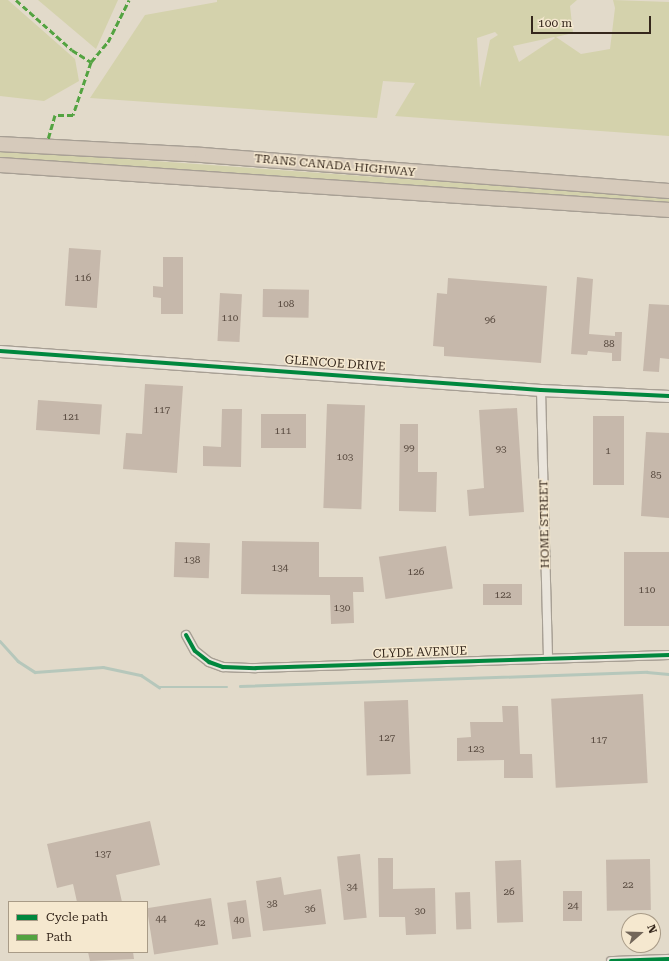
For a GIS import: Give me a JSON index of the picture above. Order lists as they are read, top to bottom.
{
  "streets": {
    "highway": ["TRANS CANADA HIGHWAY"],
    "street": ["GLENCOE DRIVE", "HOME STREET", "CLYDE AVENUE"]
  },
  "crossings": [
    ["GLENCOE DRIVE", "HOME STREET"],
    ["HOME STREET", "CLYDE AVENUE"]
  ],
  "house_numbers": [
    "116",
    "108",
    "110",
    "96",
    "88",
    "117",
    "121",
    "111",
    "99",
    "93",
    "1",
    "103",
    "85",
    "138",
    "134",
    "126",
    "110",
    "122",
    "130",
    "127",
    "117",
    "123",
    "137",
    "22",
    "34",
    "26",
    "38",
    "24",
    "36",
    "30",
    "44",
    "40",
    "42"
  ],
  "legend": ["Cycle path", "Path"],
  "scale_bar": "100 m",
  "north": "right"
}
